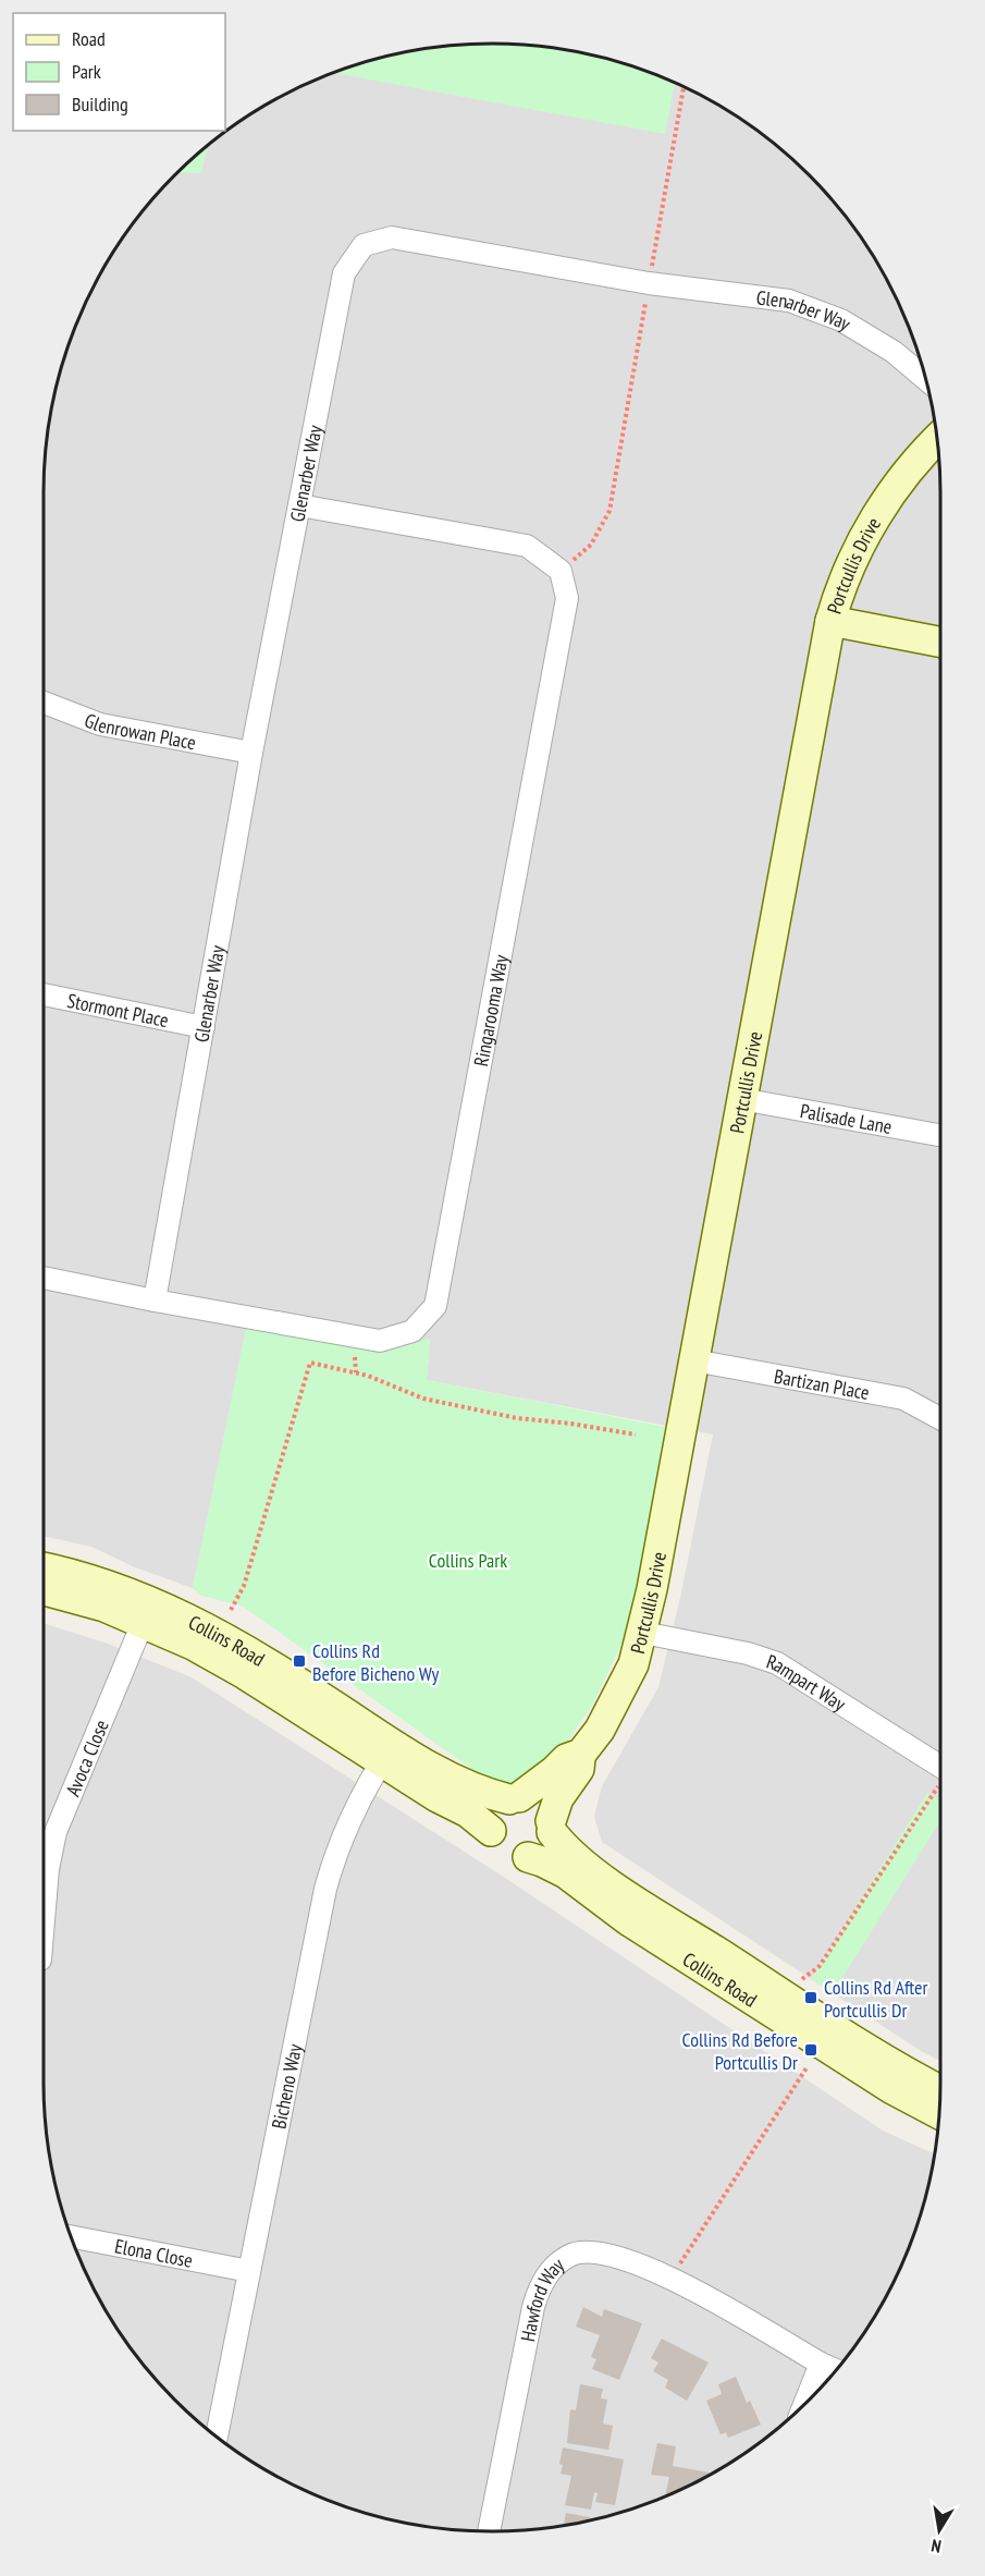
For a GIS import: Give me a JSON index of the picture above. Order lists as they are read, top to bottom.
{
  "streets": {
    "main road": ["Portcullis Drive", "Collins Road"],
    "street": [
      "Glenarber Way",
      "Glenrowan Place",
      "Stormont Place",
      "Ringarooma Way",
      "Palisade Lane",
      "Bartizan Place",
      "Rampart Way",
      "Avoca Close",
      "Bicheno Way",
      "Elona Close",
      "Hawford Way"
    ]
  },
  "crossings": [
    ["Glenarber Way", "Glenrowan Place"],
    ["Glenarber Way", "Stormont Place"],
    ["Glenarber Way", "Ringarooma Way"],
    ["Portcullis Drive", "Palisade Lane"],
    ["Portcullis Drive", "Bartizan Place"],
    ["Portcullis Drive", "Collins Road"],
    ["Portcullis Drive", "Rampart Way"],
    ["Collins Road", "Avoca Close"],
    ["Collins Road", "Bicheno Way"],
    ["Bicheno Way", "Elona Close"]
  ],
  "parks": ["Collins Park"],
  "places": {
    "transit": ["Collins Rd Before Bicheno Wy", "Collins Rd After Portcullis Dr", "Collins Rd Before Portcullis Dr"]
  },
  "legend": ["Road", "Park", "Building"],
  "north": "bottom"
}
